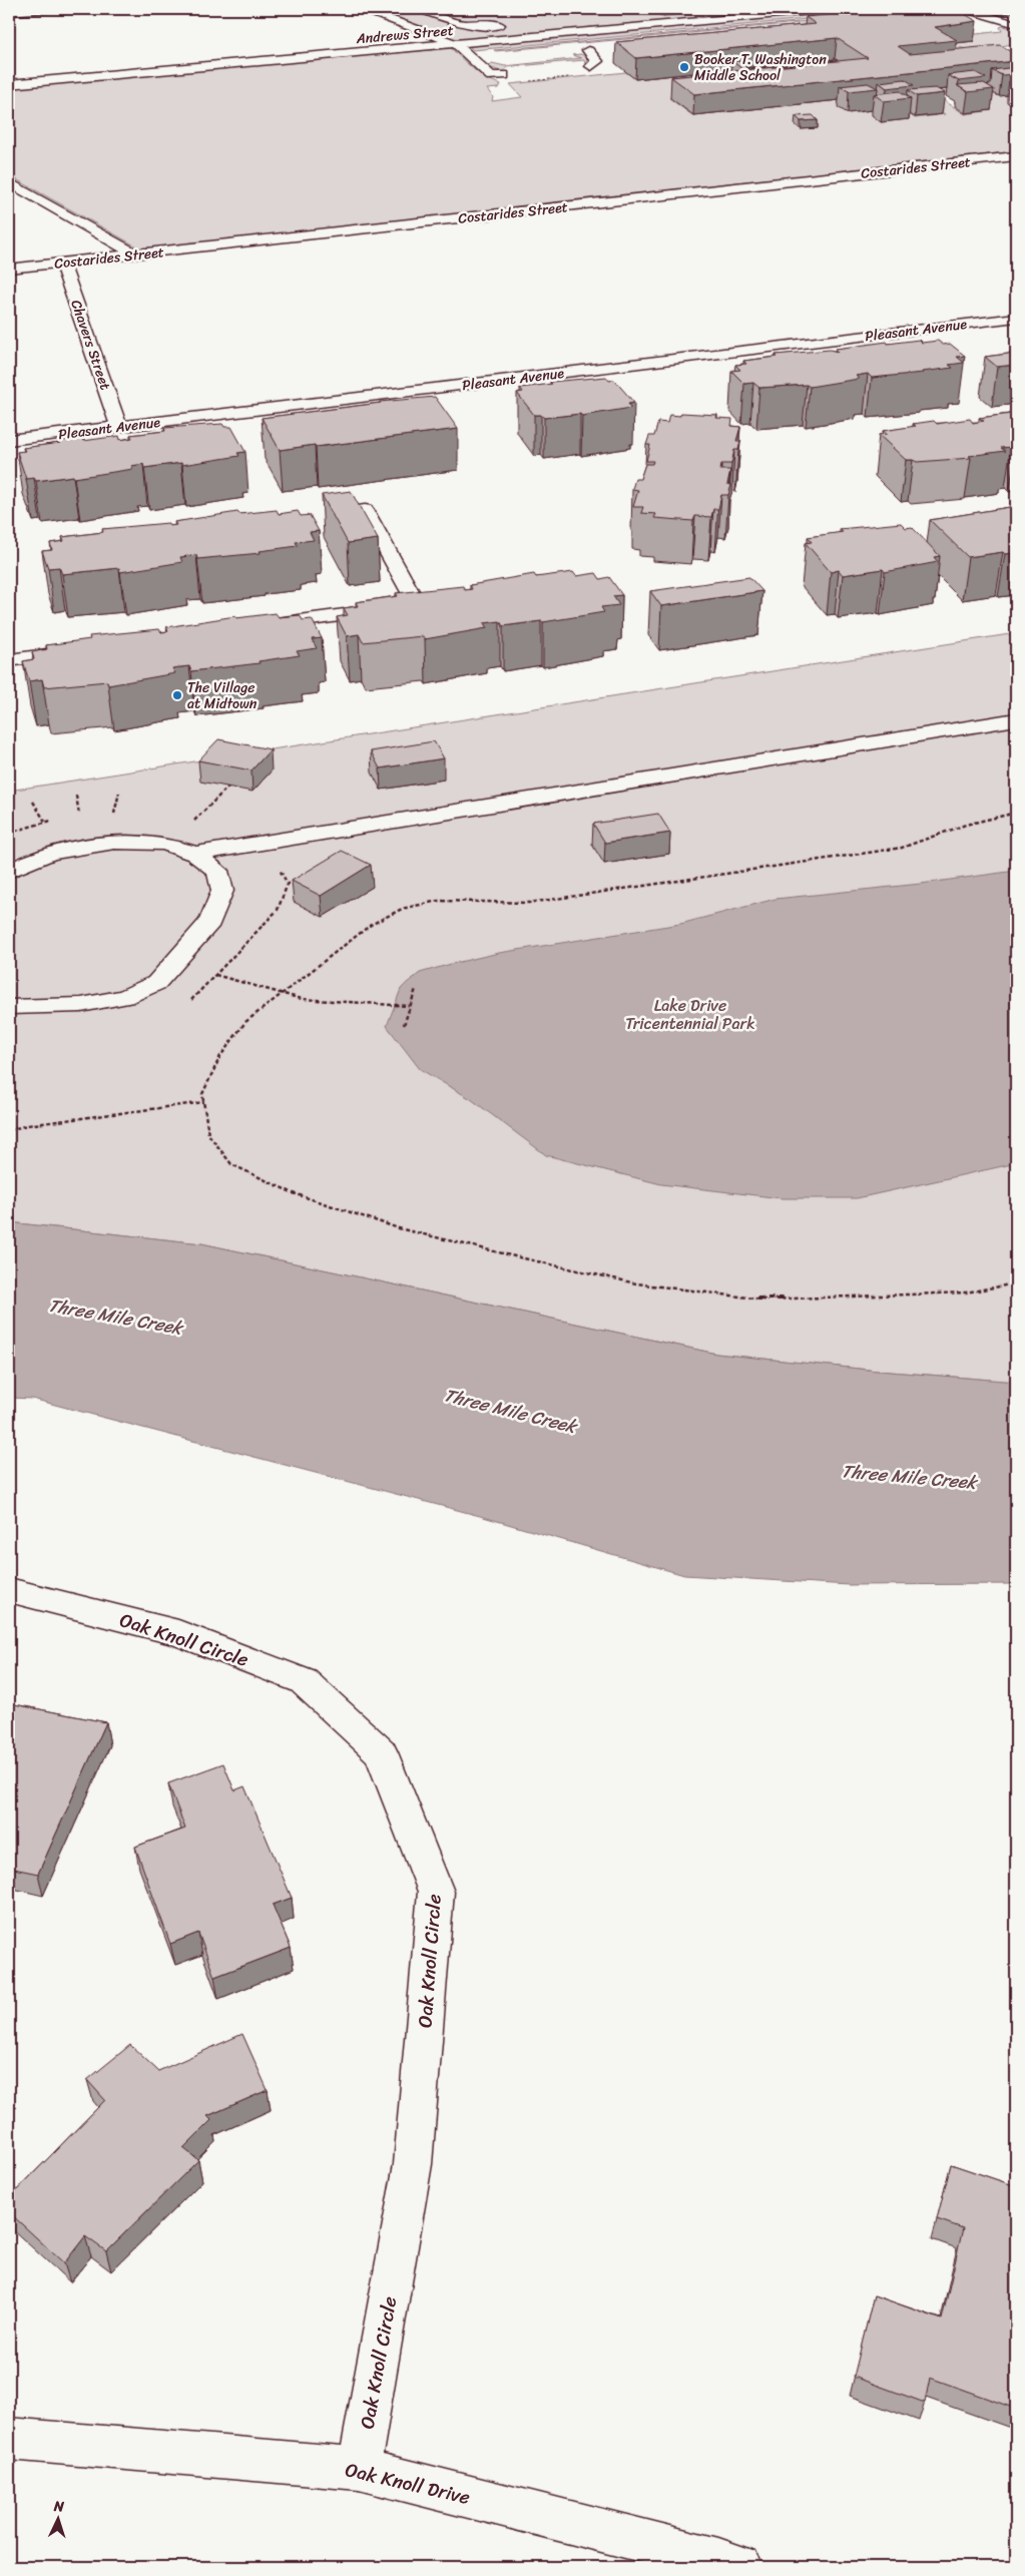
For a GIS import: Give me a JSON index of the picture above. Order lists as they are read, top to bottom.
{
  "streets": {
    "street": [
      "Andrews Street",
      "Costarides Street",
      "Pleasant Avenue",
      "Chavers Street",
      "Oak Knoll Circle",
      "Oak Knoll Drive"
    ]
  },
  "crossings": [
    ["Costarides Street", "Chavers Street"],
    ["Pleasant Avenue", "Chavers Street"],
    ["Oak Knoll Circle", "Oak Knoll Drive"]
  ],
  "water": ["Three Mile Creek"],
  "parks": ["Lake Drive Tricentennial Park"],
  "places": ["Booker T. Washington Middle School", "The Village at Midtown"],
  "north": "top"
}
